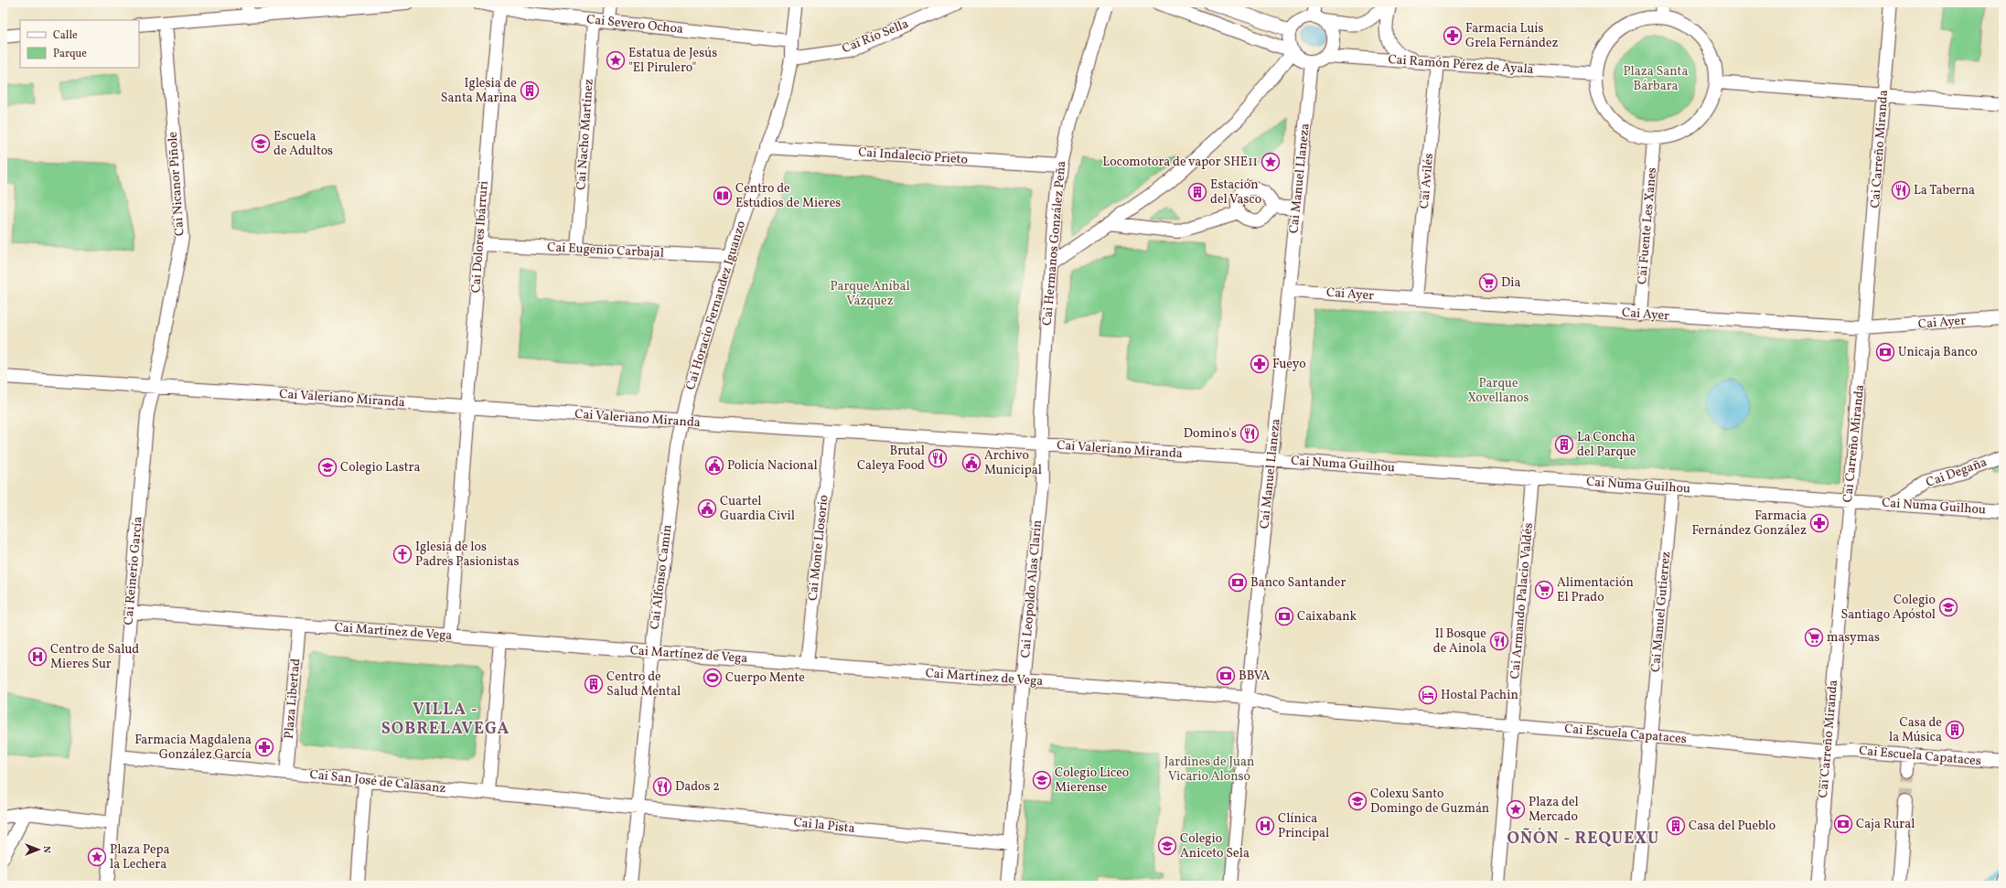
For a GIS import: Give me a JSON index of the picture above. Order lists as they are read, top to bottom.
{
  "streets": {
    "street": [
      "Cai Severo Ochoa",
      "Cai Río Sella",
      "Cai Ramón Pérez de Ayala",
      "Cai Nacho Martínez",
      "Cai Carreño Miranda",
      "Cai Indalecio Prieto",
      "Cai Manuel Llaneza",
      "Cai Avilés",
      "Cai Nicanor Piñole",
      "Cai Fuente Les Xanes",
      "Cai Dolores Ibárruri",
      "Cai Hermanos González Peña",
      "Cai Eugenio Carbajal",
      "Cai Ayer",
      "Cai Horacio Fernandez Iguanzo",
      "Cai Valeriano Miranda",
      "Cai Numa Guilhou",
      "Cai Degaña",
      "Cai Monte Llosorio",
      "Cai Reinerio García",
      "Cai Alfonso Camín",
      "Cai Leopoldo Alas Clarín",
      "Cai Armando Palacio Valdés",
      "Cai Manuel Gutierrez",
      "Cai Martínez de Vega",
      "Plaza Libertad",
      "Cai Escuela Capataces",
      "Cai San José de Calasanz",
      "Cai la Pista"
    ]
  },
  "crossings": [
    ["Cai Severo Ochoa", "Cai Nacho Martínez"],
    ["Cai Severo Ochoa", "Cai Dolores Ibárruri"],
    ["Cai Severo Ochoa", "Cai Horacio Fernandez Iguanzo"],
    ["Cai Río Sella", "Cai Horacio Fernandez Iguanzo"],
    ["Cai Ramón Pérez de Ayala", "Cai Manuel Llaneza"],
    ["Cai Ramón Pérez de Ayala", "Cai Avilés"],
    ["Cai Ramón Pérez de Ayala", "Cai Fuente Les Xanes"],
    ["Cai Nacho Martínez", "Cai Eugenio Carbajal"],
    ["Cai Carreño Miranda", "Cai Ayer"],
    ["Cai Carreño Miranda", "Cai Numa Guilhou"],
    ["Cai Carreño Miranda", "Cai Escuela Capataces"],
    ["Cai Indalecio Prieto", "Cai Hermanos González Peña"],
    ["Cai Indalecio Prieto", "Cai Horacio Fernandez Iguanzo"],
    ["Cai Manuel Llaneza", "Cai Ayer"],
    ["Cai Manuel Llaneza", "Cai Valeriano Miranda"],
    ["Cai Manuel Llaneza", "Cai Numa Guilhou"],
    ["Cai Manuel Llaneza", "Cai Martínez de Vega"],
    ["Cai Manuel Llaneza", "Cai Escuela Capataces"],
    ["Cai Avilés", "Cai Ayer"],
    ["Cai Nicanor Piñole", "Cai Valeriano Miranda"],
    ["Cai Nicanor Piñole", "Cai Reinerio García"],
    ["Cai Fuente Les Xanes", "Cai Ayer"],
    ["Cai Dolores Ibárruri", "Cai Eugenio Carbajal"],
    ["Cai Dolores Ibárruri", "Cai Valeriano Miranda"],
    ["Cai Dolores Ibárruri", "Cai Martínez de Vega"],
    ["Cai Hermanos González Peña", "Cai Valeriano Miranda"],
    ["Cai Hermanos González Peña", "Cai Leopoldo Alas Clarín"],
    ["Cai Eugenio Carbajal", "Cai Horacio Fernandez Iguanzo"],
    ["Cai Horacio Fernandez Iguanzo", "Cai Valeriano Miranda"],
    ["Cai Horacio Fernandez Iguanzo", "Cai Alfonso Camín"],
    ["Cai Valeriano Miranda", "Cai Numa Guilhou"],
    ["Cai Valeriano Miranda", "Cai Monte Llosorio"],
    ["Cai Valeriano Miranda", "Cai Reinerio García"],
    ["Cai Valeriano Miranda", "Cai Alfonso Camín"],
    ["Cai Valeriano Miranda", "Cai Leopoldo Alas Clarín"],
    ["Cai Numa Guilhou", "Cai Degaña"],
    ["Cai Numa Guilhou", "Cai Armando Palacio Valdés"],
    ["Cai Numa Guilhou", "Cai Manuel Gutierrez"],
    ["Cai Monte Llosorio", "Cai Martínez de Vega"],
    ["Cai Reinerio García", "Cai Martínez de Vega"],
    ["Cai Reinerio García", "Cai San José de Calasanz"],
    ["Cai Alfonso Camín", "Cai Martínez de Vega"],
    ["Cai Alfonso Camín", "Cai San José de Calasanz"],
    ["Cai Alfonso Camín", "Cai la Pista"],
    ["Cai Leopoldo Alas Clarín", "Cai Martínez de Vega"],
    ["Cai Leopoldo Alas Clarín", "Cai la Pista"],
    ["Cai Armando Palacio Valdés", "Cai Escuela Capataces"],
    ["Cai Manuel Gutierrez", "Cai Escuela Capataces"],
    ["Cai Martínez de Vega", "Plaza Libertad"],
    ["Cai Martínez de Vega", "Cai Escuela Capataces"],
    ["Plaza Libertad", "Cai San José de Calasanz"],
    ["Cai San José de Calasanz", "Cai la Pista"]
  ],
  "districts": ["VILLA - SOBRELAVEGA", "OÑÓN - REQUEXU"],
  "parks": [
    "Plaza Santa Bárbara",
    "Parque Aníbal Vázquez",
    "Parque Xovellanos",
    "Jardines de Juan Vicario Alonso"
  ],
  "places": {
    "pharmacy": [
      "Farmacia Luís Grela Fernández",
      "Fueyo",
      "Farmacia Fernández González",
      "Farmacia Magdalena González García"
    ],
    "place": [
      "Estatua de Jesús \"El Pirulero\"",
      "Locomotora de vapor SHE11",
      "Plaza del Mercado",
      "Plaza Pepa la Lechera"
    ],
    "building": [
      "Iglesia de Santa Marina",
      "Estación del Vasco",
      "La Concha del Parque",
      "Centro de Salud Mental",
      "Casa de la Música",
      "Casa del Pueblo"
    ],
    "school or university": [
      "Escuela de Adultos",
      "Colegio Lastra",
      "Colegio Santiago Apóstol",
      "Colegio Liceo Mierense",
      "Colexu Santo Domingo de Guzmán",
      "Colegio Aniceto Sela"
    ],
    "restaurant": [
      "La Taberna",
      "Domino's",
      "Brutal Caleya Food",
      "Il Bosque de Ainola",
      "Dados 2"
    ],
    "library": ["Centro de Estudios de Mieres"],
    "supermarket": ["Dia", "Alimentación El Prado", "masymas"],
    "bank": [
      "Unicaja Banco",
      "Banco Santander",
      "Caixabank",
      "BBVA",
      "Caja Rural"
    ],
    "public building": ["Archivo Municipal", "Policía Nacional", "Cuartel Guardia Civil"],
    "church": ["Iglesia de los Padres Pasionistas"],
    "hospital": ["Centro de Salud Mieres Sur", "Clínica Principal"],
    "sports": ["Cuerpo Mente"],
    "hotel": ["Hostal Pachin"]
  },
  "legend": ["Calle", "Parque"],
  "north": "right"
}
